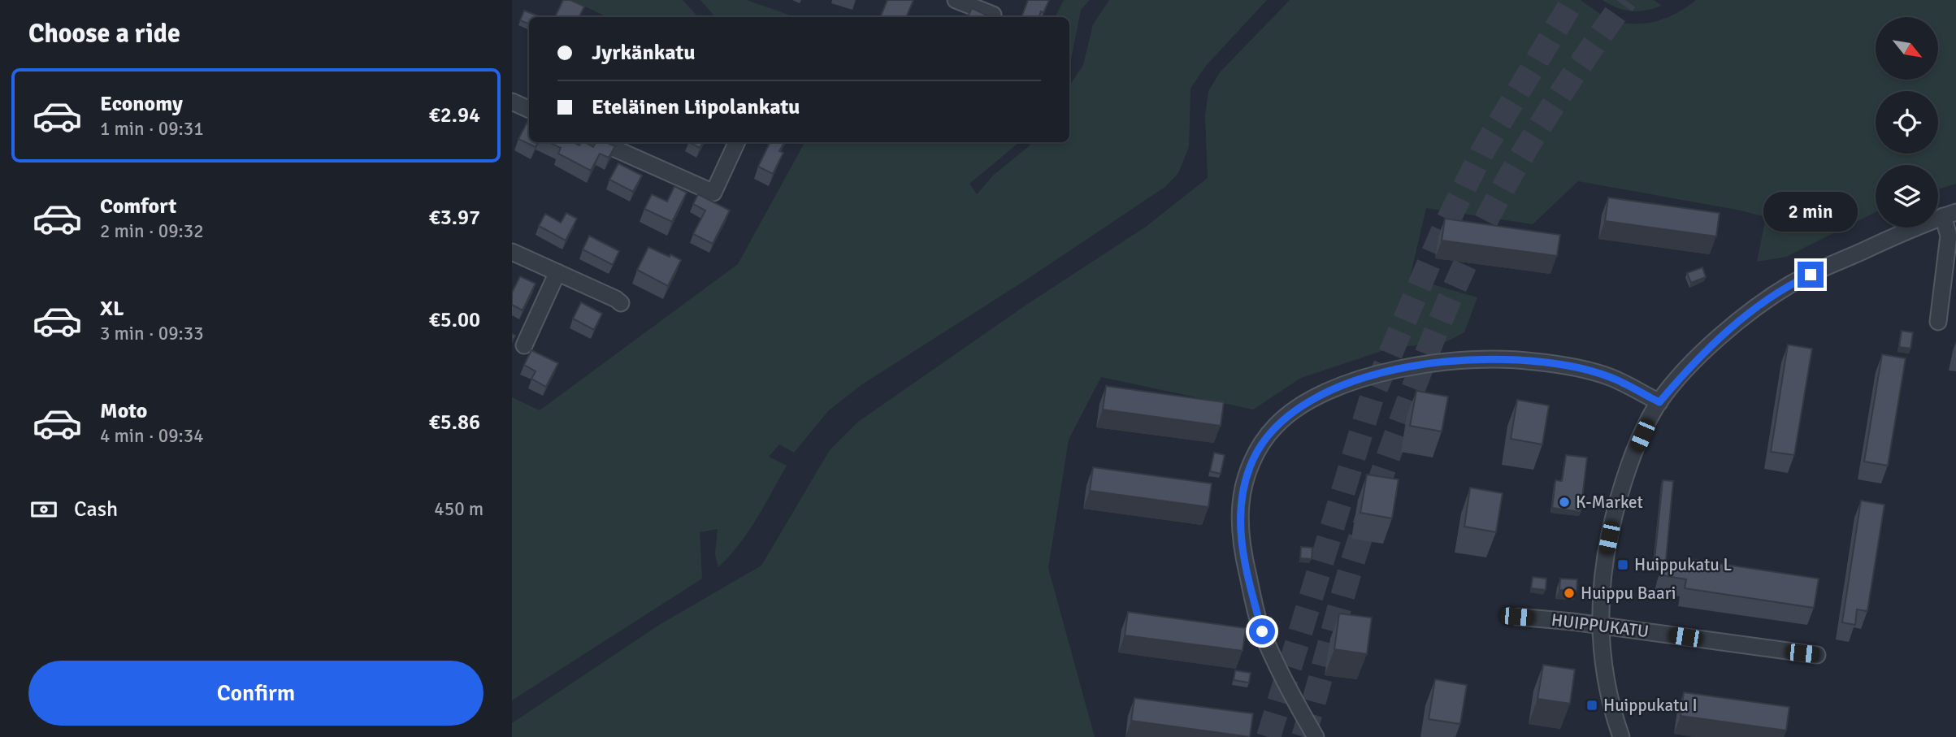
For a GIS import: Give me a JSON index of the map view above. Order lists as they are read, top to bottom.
{
  "streets": {
    "street": ["HUIPPUKATU"]
  },
  "places": {
    "other": ["K-Market", "Huippu Baari"],
    "transit": ["Huippukatu L", "Huippukatu I"]
  },
  "north": "bottom right",
  "page": {
    "heading": "Choose a ride",
    "banner": ["Jyrkänkatu", "Eteläinen Liipolankatu"],
    "list": [
      {
        "name": "Economy",
        "note": "1 min · 09:31",
        "value": "€2.94"
      },
      {
        "name": "Comfort",
        "note": "2 min · 09:32",
        "value": "€3.97"
      },
      {
        "name": "XL",
        "note": "3 min · 09:33",
        "value": "€5.00"
      },
      {
        "name": "Moto",
        "note": "4 min · 09:34",
        "value": "€5.86"
      }
    ],
    "bubble": "2 min",
    "pay": ["Cash", "450 m"],
    "buttons": "Confirm"
  }
}
